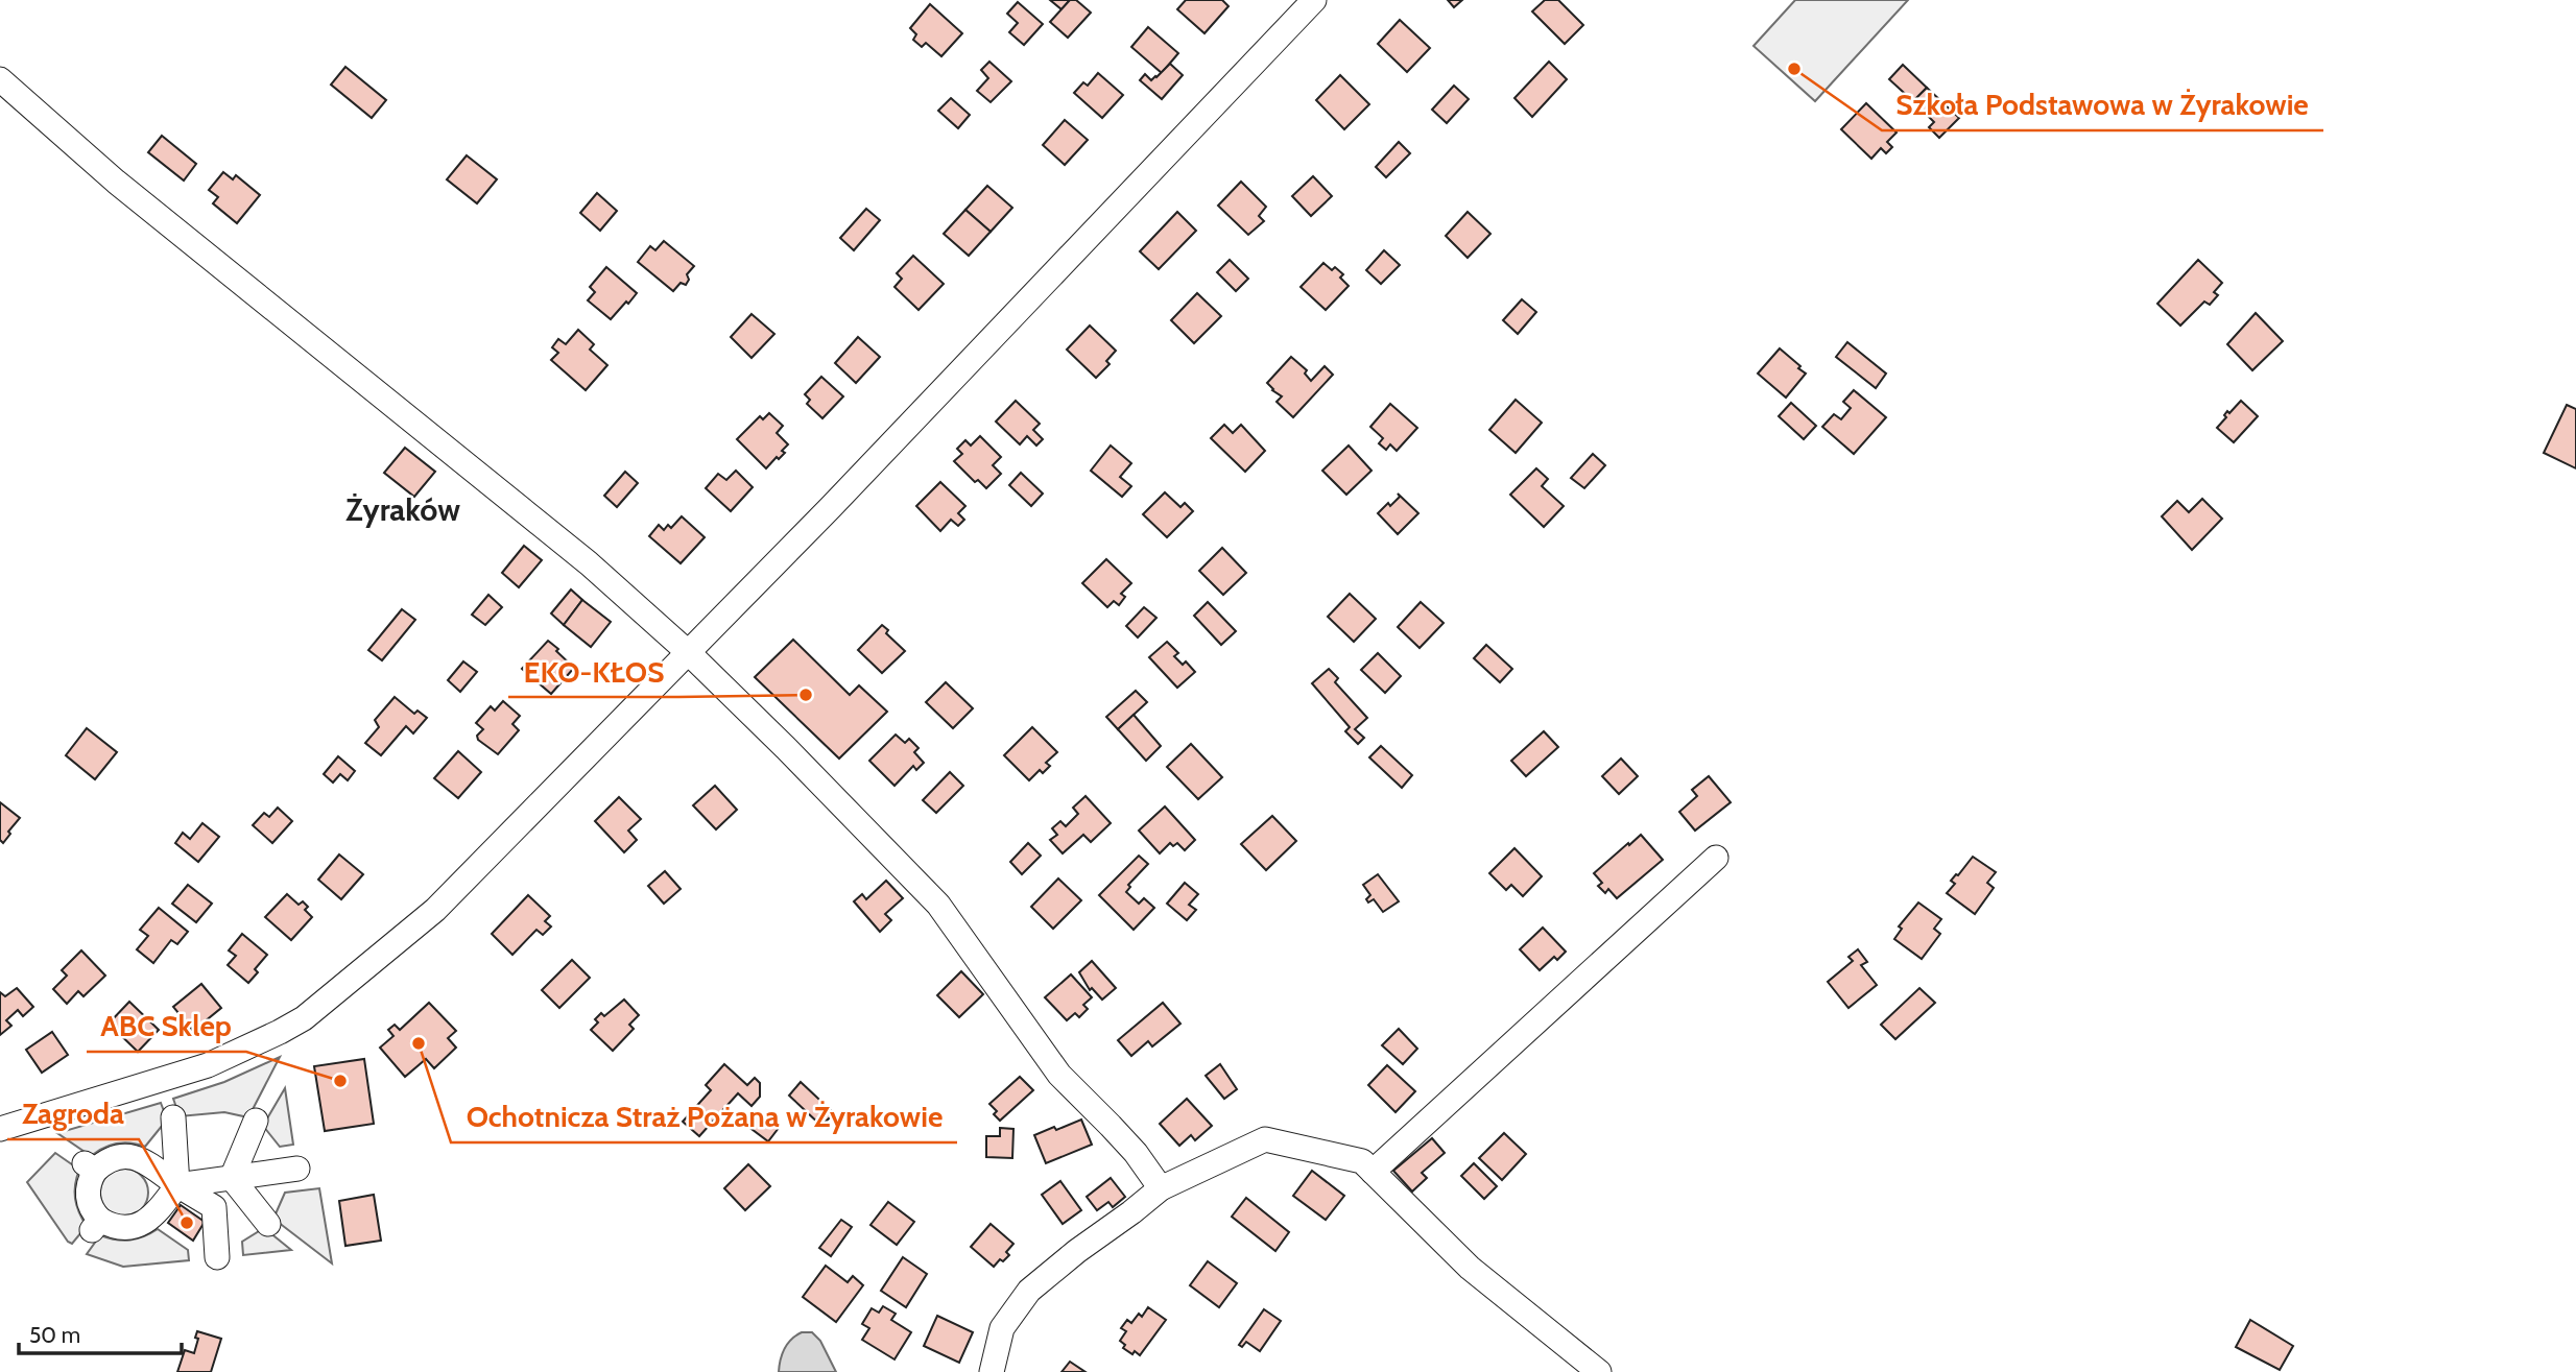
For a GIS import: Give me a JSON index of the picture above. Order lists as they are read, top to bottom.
{
  "districts": ["Żyraków"],
  "places": [
    "Szkoła Podstawowa w Żyrakowie",
    "EKO-KŁOS",
    "Ochotnicza Straż Pożana w Żyrakowie",
    "ABC Sklep",
    "Zagroda"
  ],
  "scale_bar": "50 m"
}
